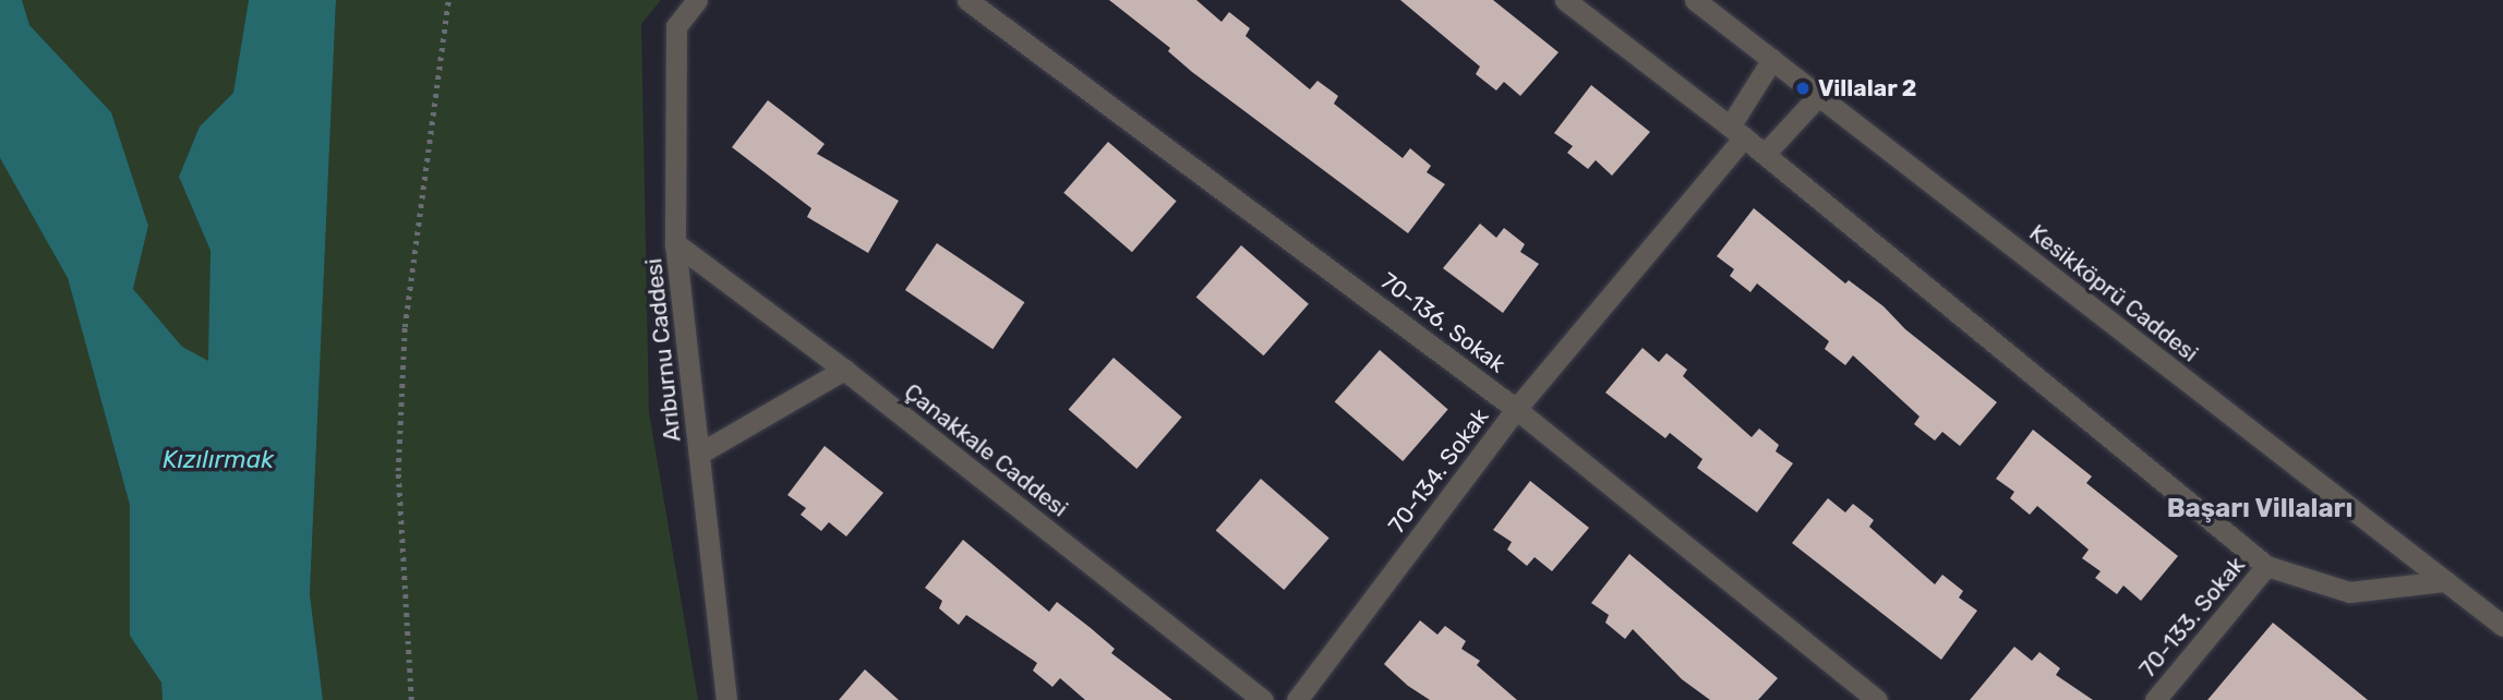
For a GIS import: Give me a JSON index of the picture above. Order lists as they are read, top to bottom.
{
  "streets": {
    "street": [
      "Kesikköprü Caddesi",
      "70-136. Sokak",
      "Arıburnu Caddesi",
      "Çanakkale Caddesi",
      "70-134. Sokak",
      "70-133. Sokak"
    ]
  },
  "crossings": [
    ["Kesikköprü Caddesi", "70-134. Sokak"],
    ["Kesikköprü Caddesi", "70-133. Sokak"],
    ["70-136. Sokak", "70-134. Sokak"],
    ["Arıburnu Caddesi", "Çanakkale Caddesi"]
  ],
  "districts": ["Başarı Villaları"],
  "water": ["Kızılırmak"],
  "places": ["Villalar 2"]
}
